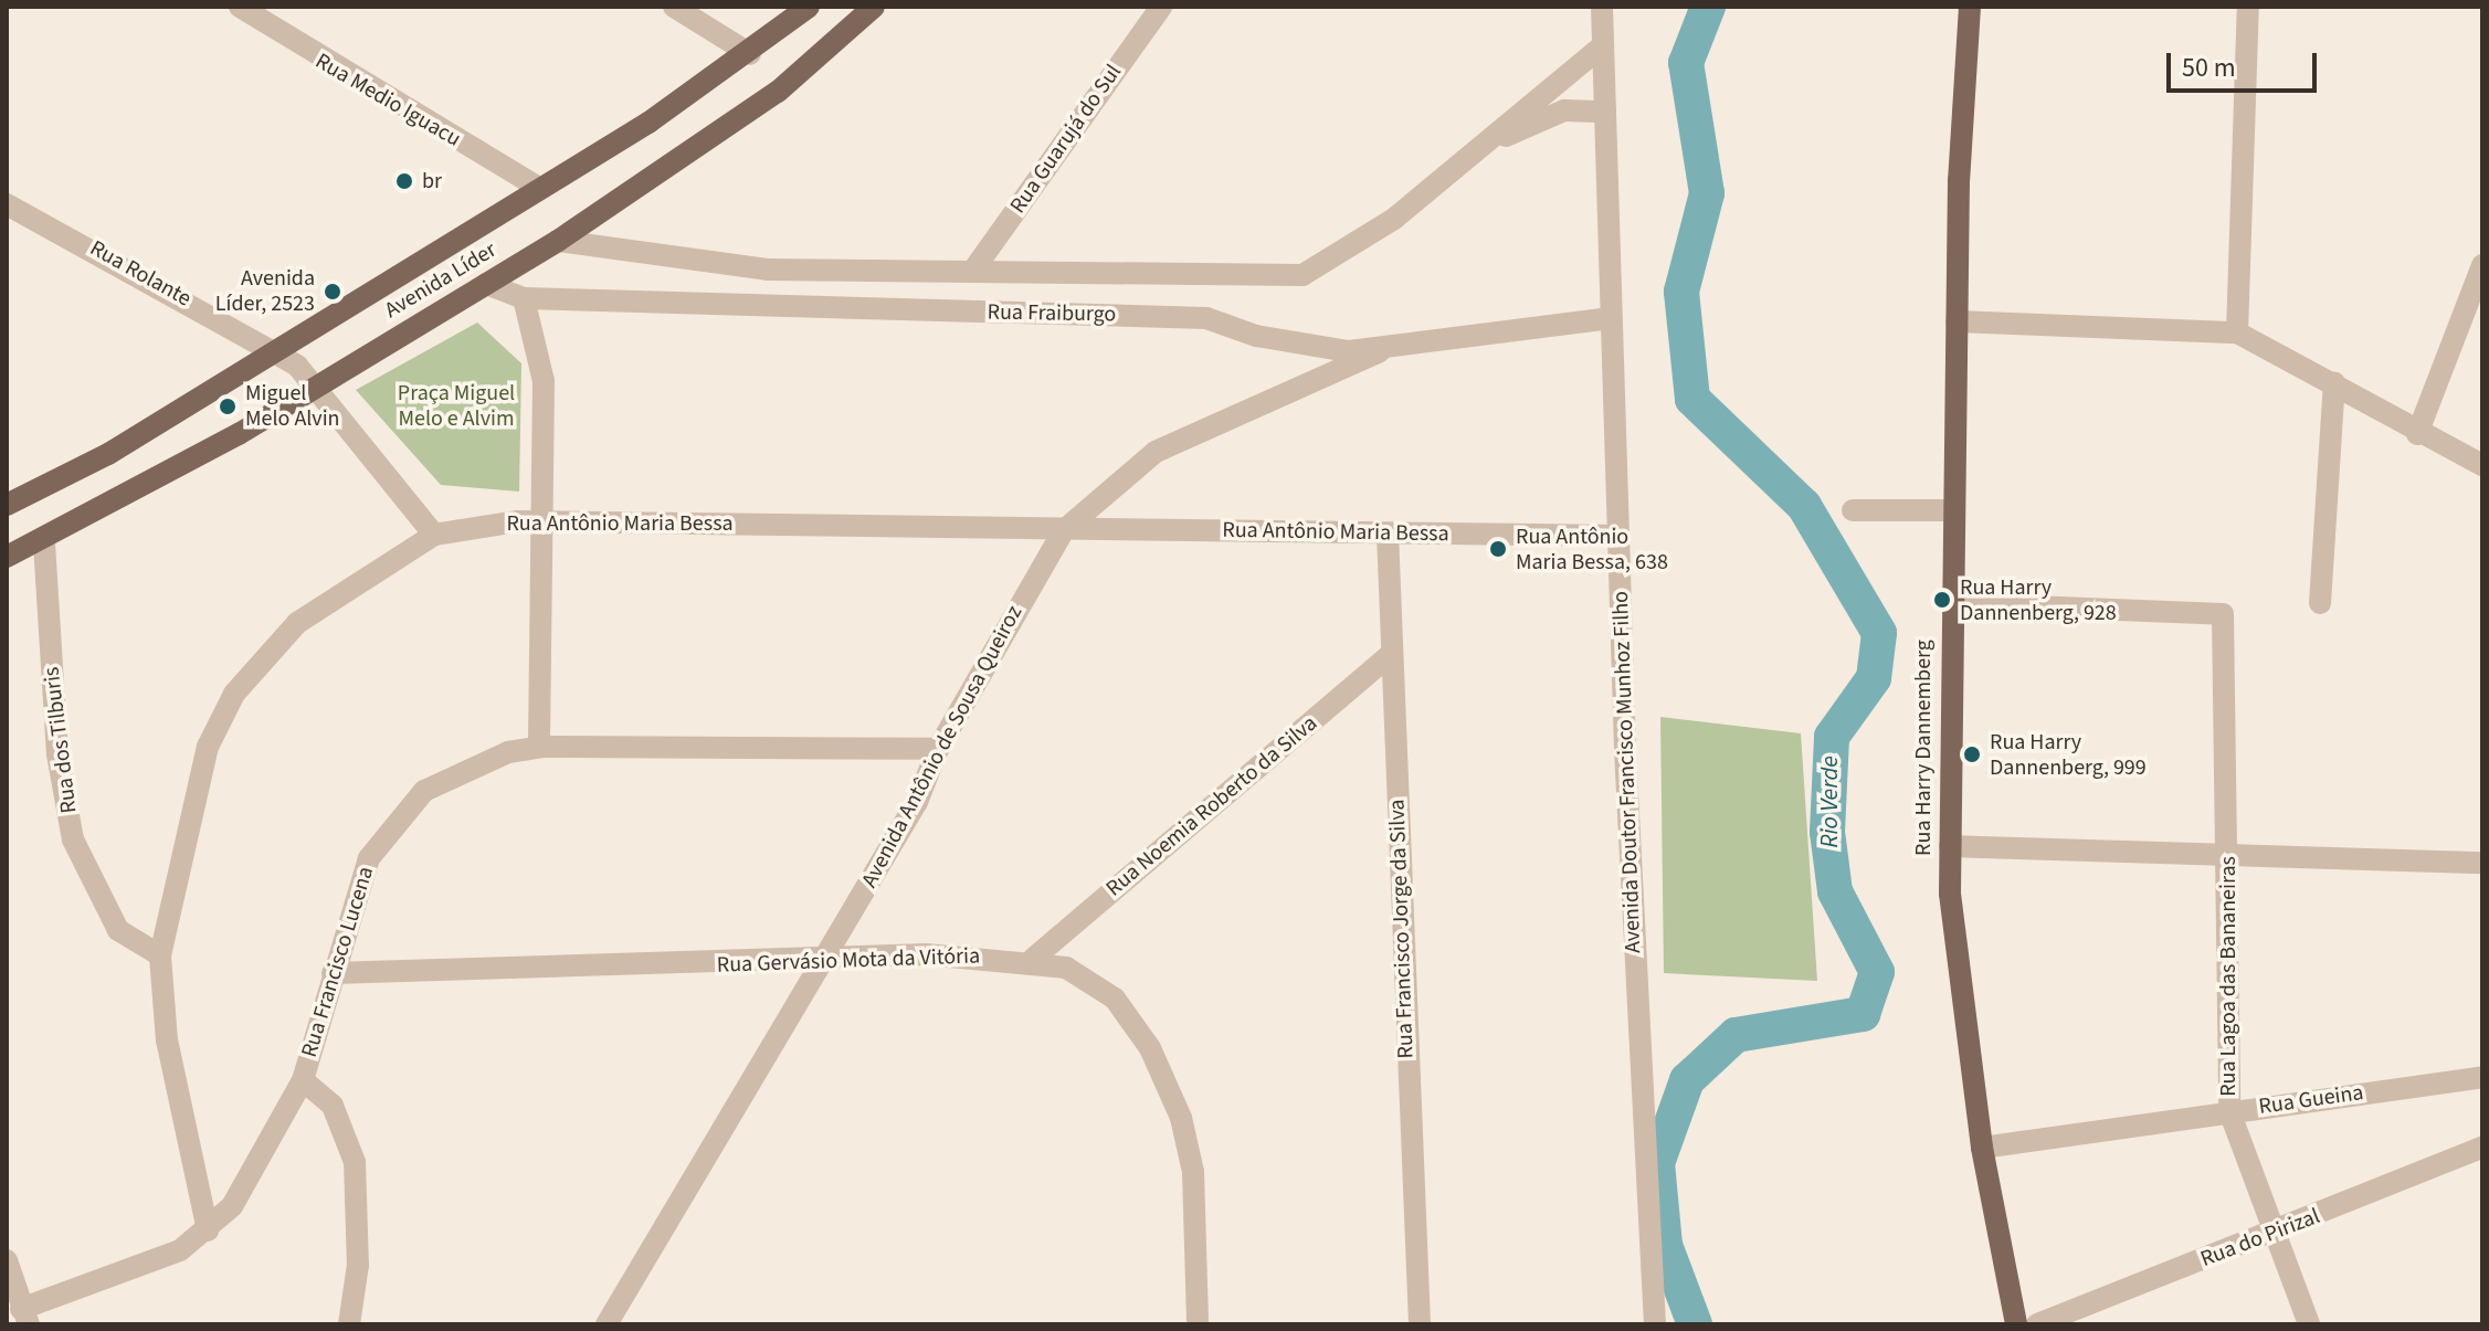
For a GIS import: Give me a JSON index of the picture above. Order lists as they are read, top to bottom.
{
  "streets": {
    "main road": ["Avenida Líder", "Rua Harry Dannemberg"],
    "street": [
      "Rua Medio Iguacu",
      "Rua Guarujá do Sul",
      "Rua Rolante",
      "Rua Fraiburgo",
      "Rua Antônio Maria Bessa",
      "Rua dos Tilburis",
      "Avenida Antônio de Sousa Queiroz",
      "Avenida Doutor Francisco Munhoz Filho",
      "Rua Noemia Roberto da Silva",
      "Rua Francisco Jorge da Silva",
      "Rua Gervásio Mota da Vitória",
      "Rua Francisco Lucena",
      "Rua Lagoa das Bananeiras",
      "Rua Gueina",
      "Rua do Pirizal"
    ]
  },
  "crossings": [
    ["Rua Medio Iguacu", "Avenida Líder"],
    ["Rua Guarujá do Sul", "Rua Fraiburgo"],
    ["Rua Rolante", "Avenida Líder"],
    ["Rua Rolante", "Rua Antônio Maria Bessa"],
    ["Avenida Líder", "Rua Fraiburgo"],
    ["Avenida Líder", "Rua dos Tilburis"],
    ["Rua Fraiburgo", "Avenida Antônio de Sousa Queiroz"],
    ["Rua Fraiburgo", "Avenida Doutor Francisco Munhoz Filho"],
    ["Rua Antônio Maria Bessa", "Rua dos Tilburis"],
    ["Rua Antônio Maria Bessa", "Avenida Antônio de Sousa Queiroz"],
    ["Rua Antônio Maria Bessa", "Avenida Doutor Francisco Munhoz Filho"],
    ["Rua Antônio Maria Bessa", "Rua Francisco Jorge da Silva"],
    ["Rua Antônio Maria Bessa", "Rua Francisco Lucena"],
    ["Avenida Antônio de Sousa Queiroz", "Rua Gervásio Mota da Vitória"],
    ["Avenida Antônio de Sousa Queiroz", "Rua Francisco Lucena"],
    ["Rua Harry Dannemberg", "Rua Lagoa das Bananeiras"],
    ["Rua Harry Dannemberg", "Rua Gueina"],
    ["Rua Noemia Roberto da Silva", "Rua Francisco Jorge da Silva"],
    ["Rua Noemia Roberto da Silva", "Rua Gervásio Mota da Vitória"],
    ["Rua Gervásio Mota da Vitória", "Rua Francisco Lucena"],
    ["Rua Lagoa das Bananeiras", "Rua Gueina"],
    ["Rua Lagoa das Bananeiras", "Rua do Pirizal"]
  ],
  "water": ["Rio Verde"],
  "parks": ["Praça Miguel Melo e Alvim"],
  "places": [
    "br",
    "Avenida Líder, 2523",
    "Miguel Melo Alvin",
    "Rua Antônio Maria Bessa, 638",
    "Rua Harry Dannenberg, 928",
    "Rua Harry Dannenberg, 999"
  ],
  "scale_bar": "50 m"
}
